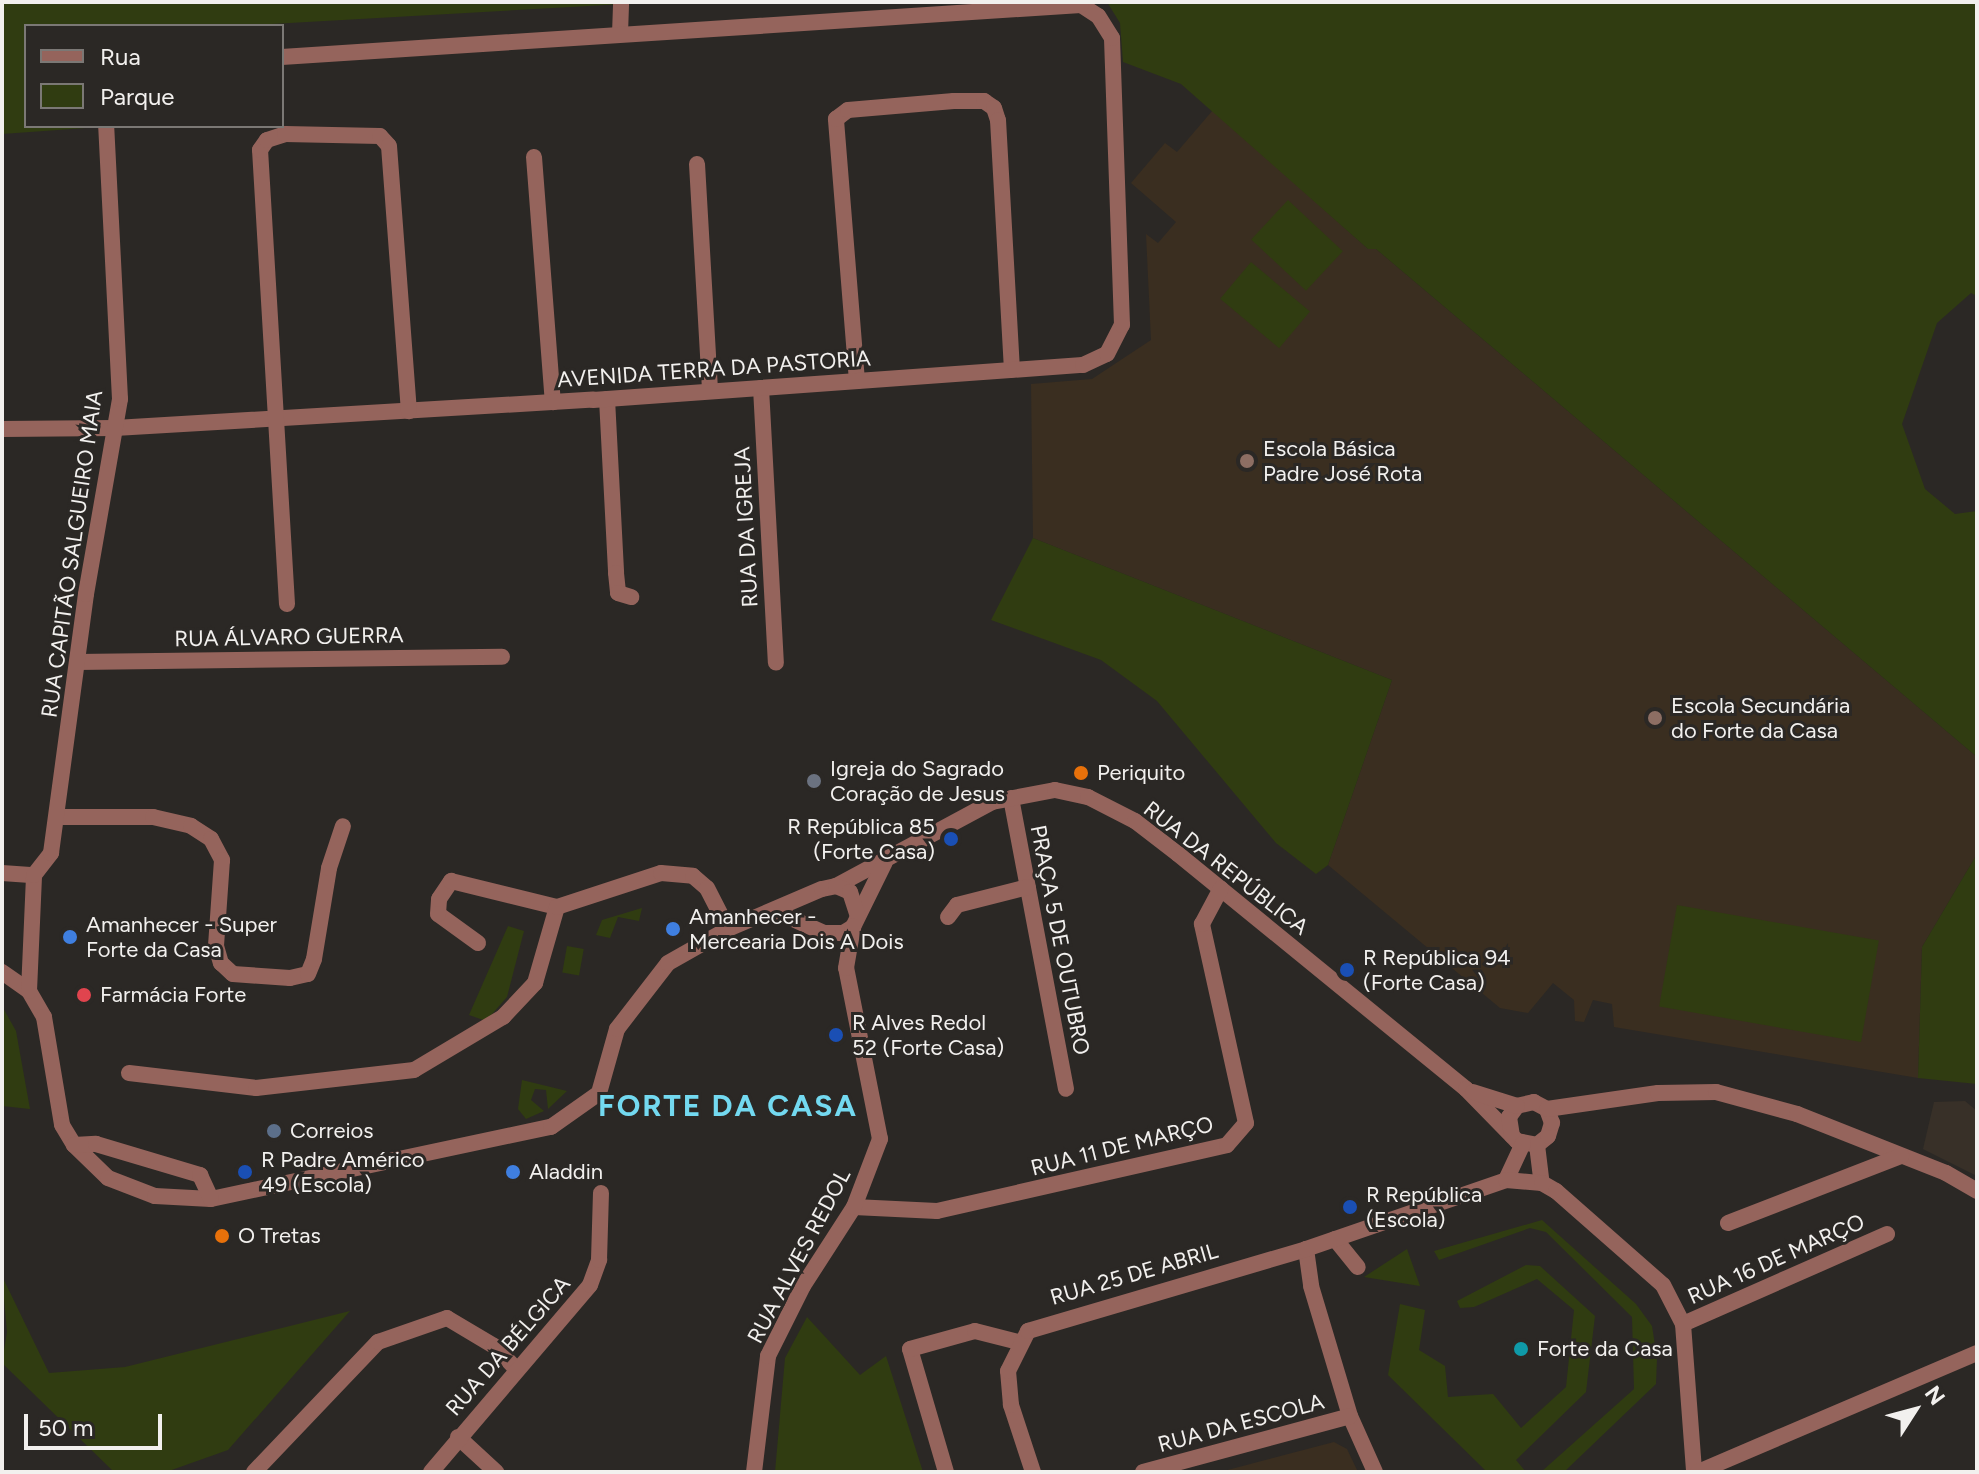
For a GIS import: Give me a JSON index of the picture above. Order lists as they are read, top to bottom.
{
  "streets": {
    "street": [
      "AVENIDA TERRA DA PASTORIA",
      "RUA DA IGREJA",
      "RUA CAPITÃO SALGUEIRO MAIA",
      "RUA ÁLVARO GUERRA",
      "RUA DA REPÚBLICA",
      "PRAÇA 5 DE OUTUBRO",
      "RUA 11 DE MARÇO",
      "RUA ALVES REDOL",
      "RUA 16 DE MARÇO",
      "RUA 25 DE ABRIL",
      "RUA DA BÉLGICA",
      "RUA DA ESCOLA"
    ]
  },
  "crossings": [
    ["AVENIDA TERRA DA PASTORIA", "RUA DA IGREJA"],
    ["AVENIDA TERRA DA PASTORIA", "RUA CAPITÃO SALGUEIRO MAIA"],
    ["RUA CAPITÃO SALGUEIRO MAIA", "RUA ÁLVARO GUERRA"],
    ["RUA DA REPÚBLICA", "PRAÇA 5 DE OUTUBRO"],
    ["RUA DA REPÚBLICA", "RUA 11 DE MARÇO"],
    ["RUA DA REPÚBLICA", "RUA ALVES REDOL"],
    ["RUA 11 DE MARÇO", "RUA ALVES REDOL"]
  ],
  "districts": ["FORTE DA CASA"],
  "places": [
    "Escola Básica Padre José Rota",
    "Escola Secundária do Forte da Casa",
    "Periquito",
    "Igreja do Sagrado Coração de Jesus",
    "R República 85 (Forte Casa)",
    "Amanhecer - Mercearia Dois A Dois",
    "Amanhecer - Super Forte da Casa",
    "R República 94 (Forte Casa)",
    "Farmácia Forte",
    "R Alves Redol 52 (Forte Casa)",
    "Correios",
    "R Padre Américo 49 (Escola)",
    "Aladdin",
    "R República (Escola)",
    "O Tretas",
    "Forte da Casa"
  ],
  "legend": ["Rua", "Parque"],
  "scale_bar": "50 m",
  "north": "top right"
}
